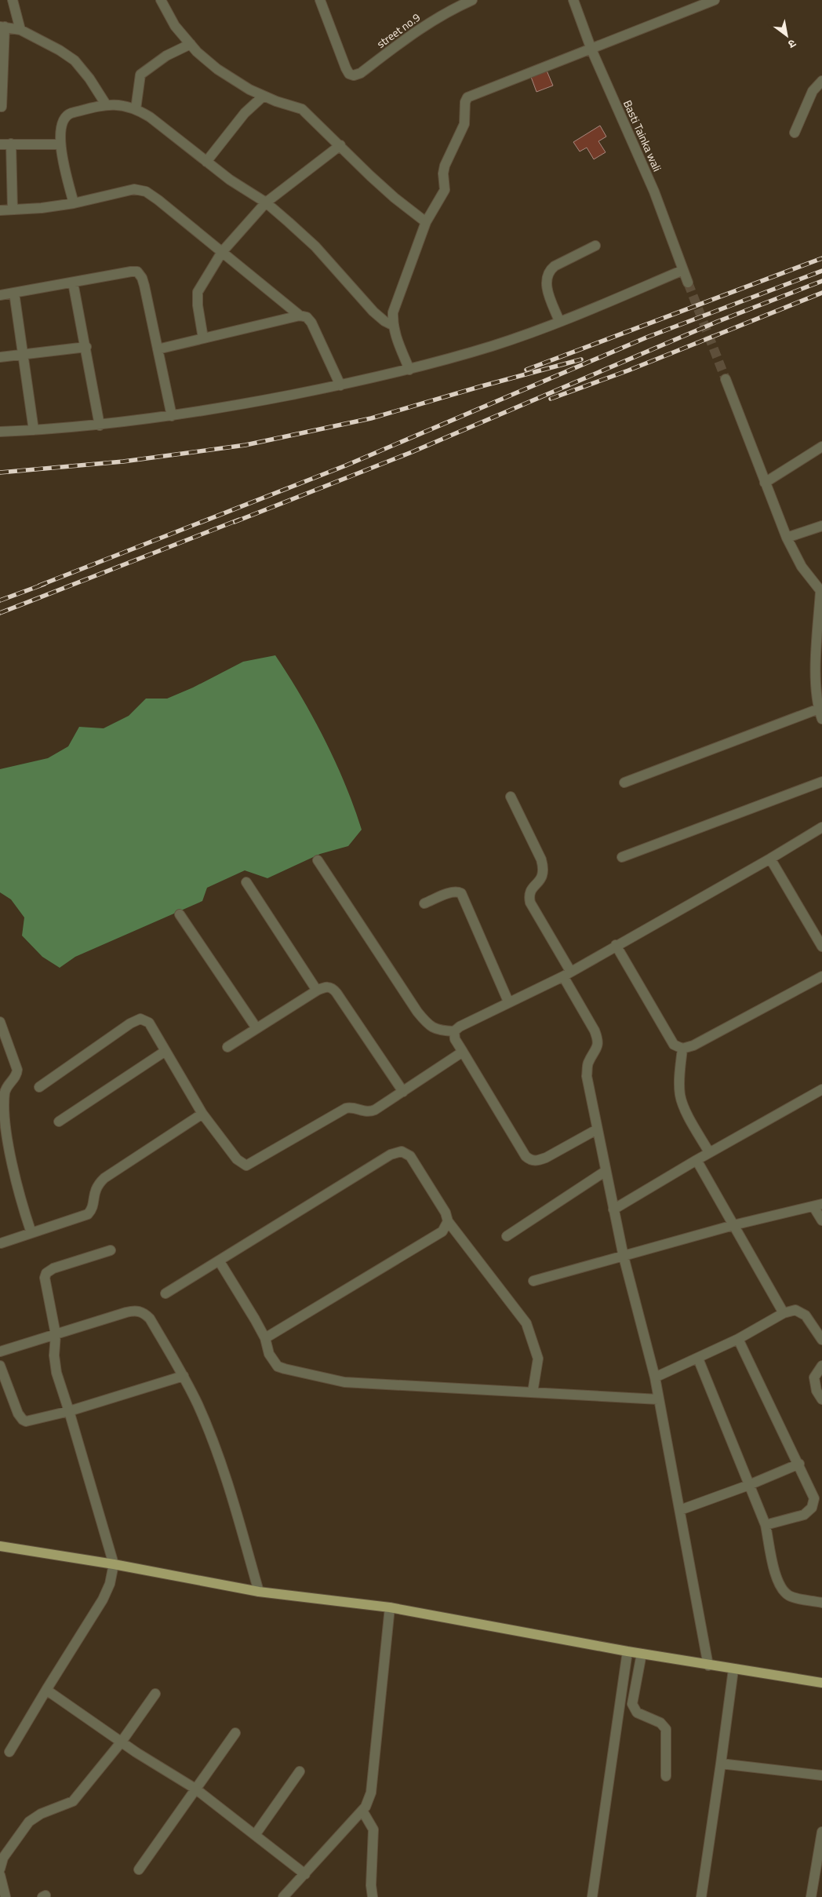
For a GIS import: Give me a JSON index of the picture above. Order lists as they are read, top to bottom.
{
  "streets": {
    "street": ["street no.9", "Basti Tainka wali"]
  },
  "north": "bottom right"
}
